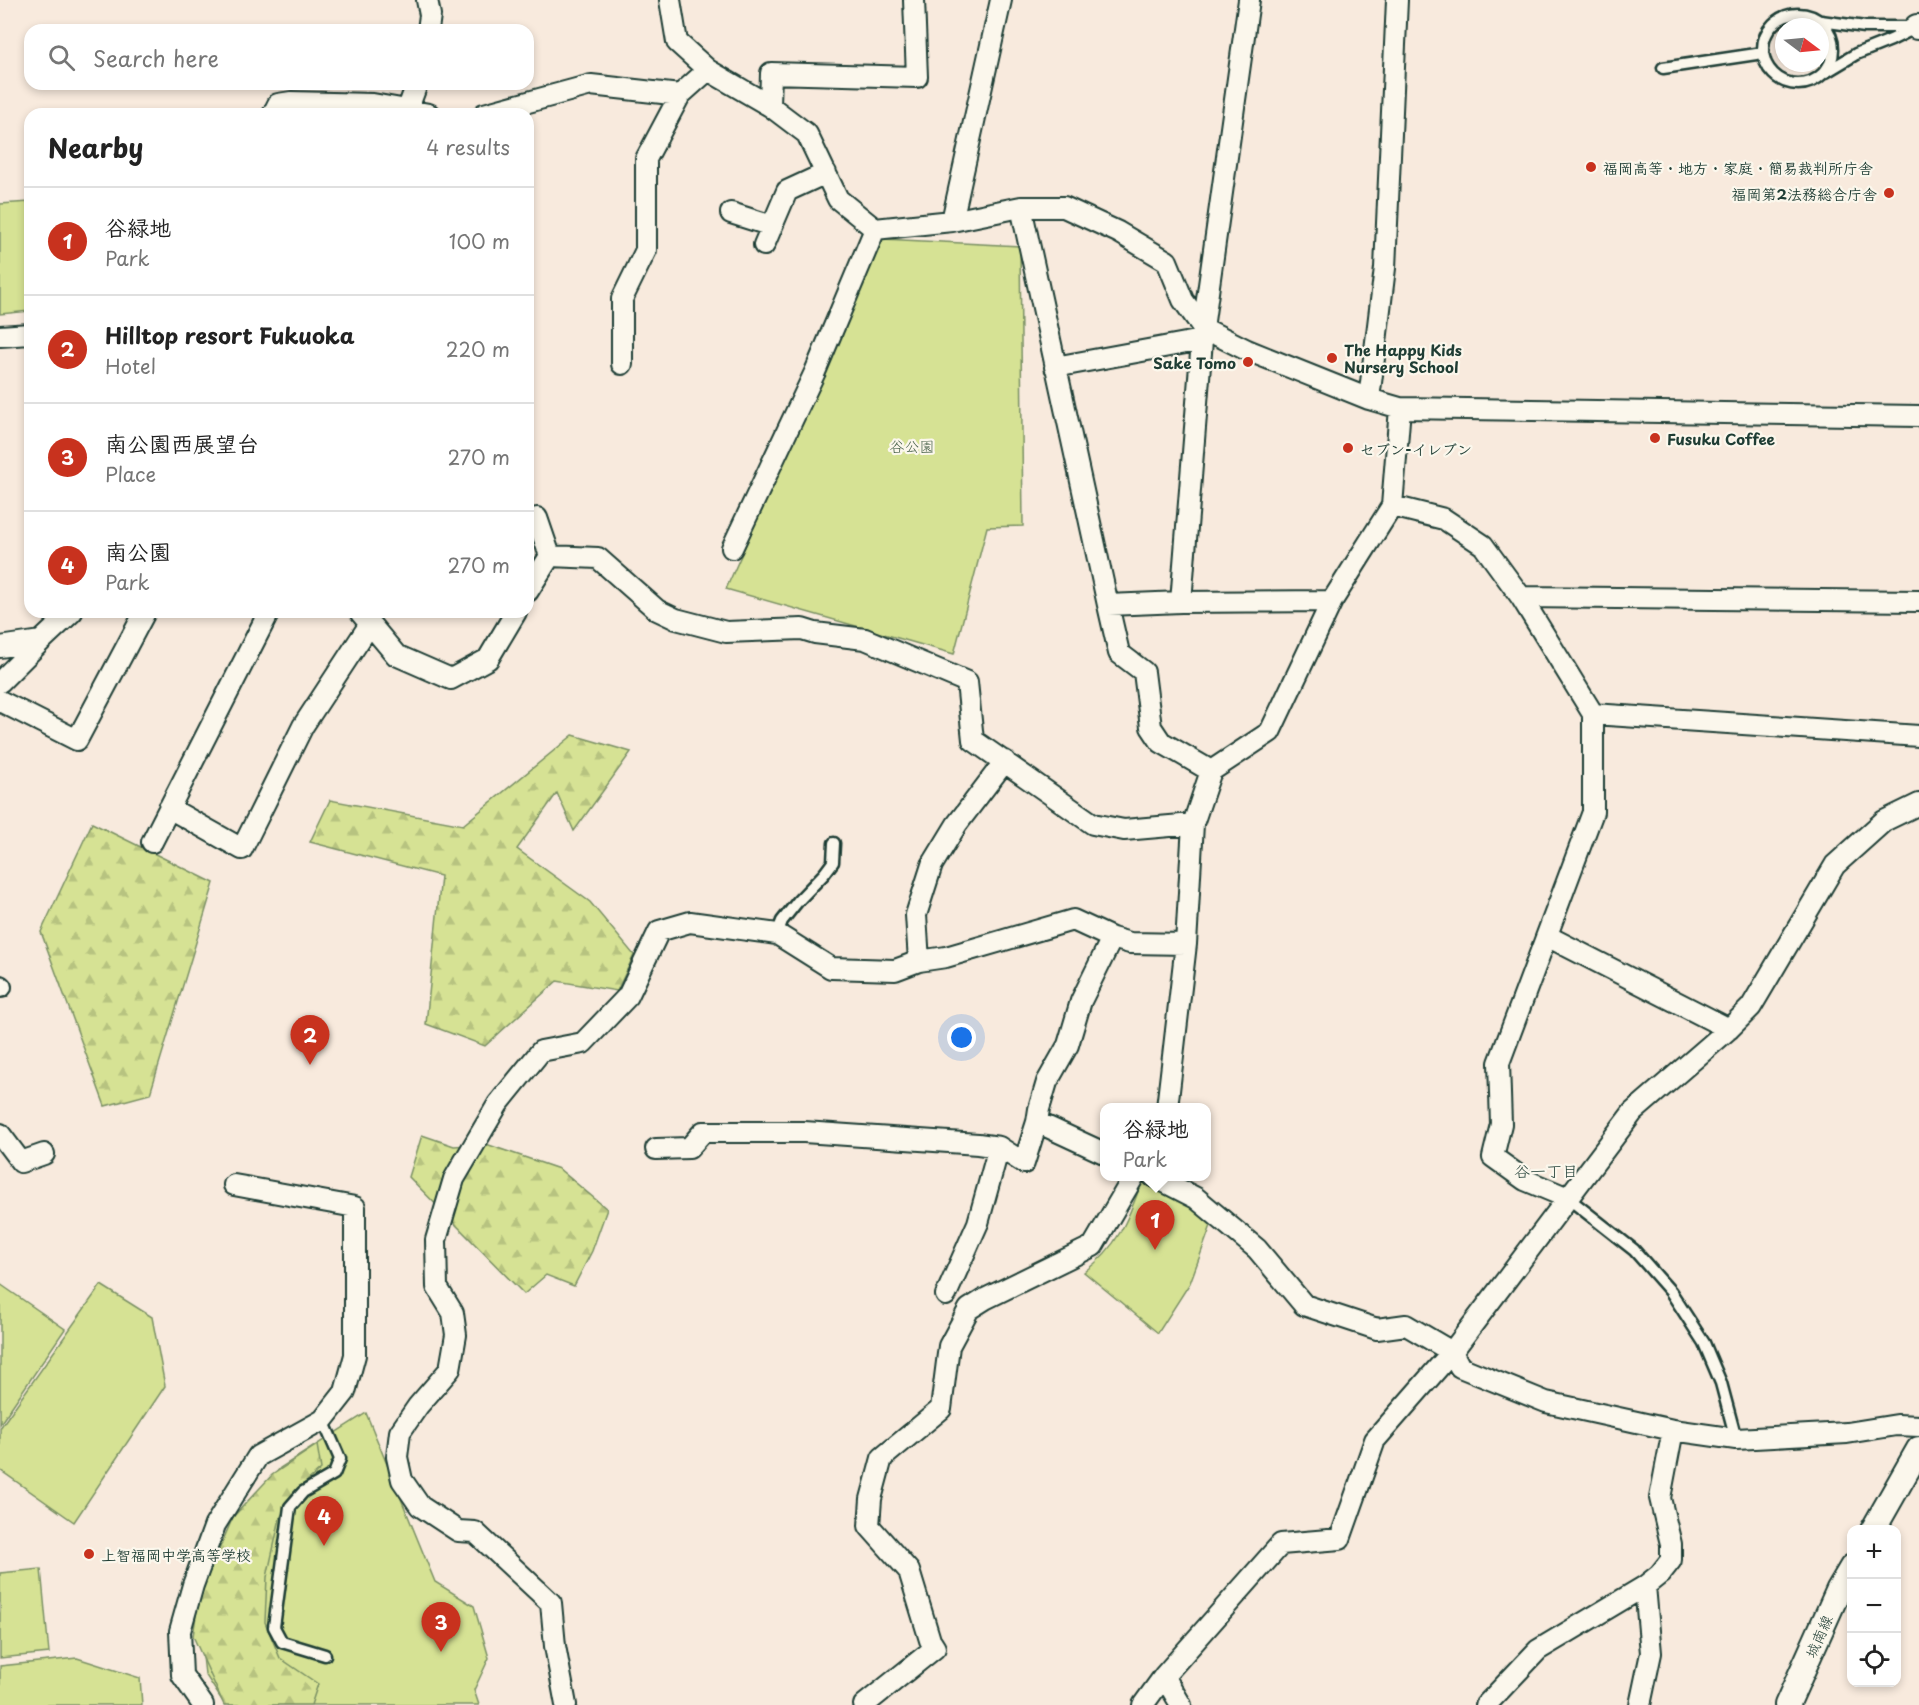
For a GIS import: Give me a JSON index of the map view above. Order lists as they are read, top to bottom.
{
  "streets": {
    "street": ["城南線"]
  },
  "districts": ["谷一丁目"],
  "parks": ["谷公園"],
  "places": [
    "福岡高等・地方・家庭・簡易裁判所庁舎",
    "福岡第2法務総合庁舎",
    "The Happy Kids Nursery School",
    "Sake Tomo",
    "Fusuku Coffee",
    "セブン-イレブン",
    "上智福岡中学高等学校"
  ],
  "north": "right",
  "page": {
    "search": "Search here",
    "heading": ["Nearby", "4 results"],
    "list": [
      {
        "mark": "1",
        "name": "谷緑地",
        "note": "Park",
        "value": "100 m"
      },
      {
        "mark": "2",
        "name": "Hilltop resort Fukuoka",
        "note": "Hotel",
        "value": "220 m"
      },
      {
        "mark": "3",
        "name": "南公園西展望台",
        "note": "Place",
        "value": "270 m"
      },
      {
        "mark": "4",
        "name": "南公園",
        "note": "Park",
        "value": "270 m"
      }
    ],
    "pins": [
      "2",
      "1",
      "4",
      "3"
    ],
    "popup": ["谷緑地", "Park"],
    "map_buttons": ["+", "−"]
  }
}
